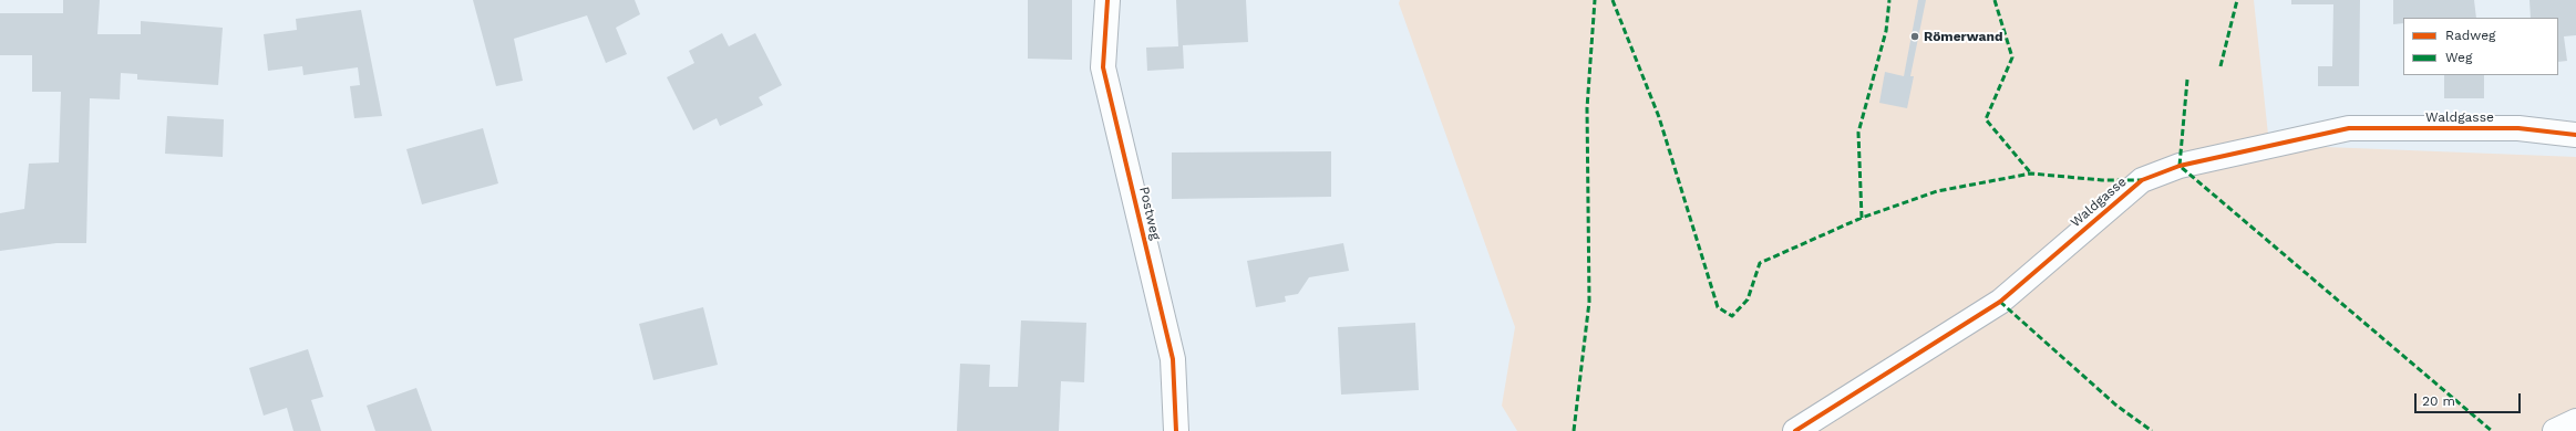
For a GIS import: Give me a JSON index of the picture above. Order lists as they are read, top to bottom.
{
  "streets": {
    "street": ["Waldgasse", "Postweg"]
  },
  "places": ["Römerwand"],
  "legend": ["Radweg", "Weg"],
  "scale_bar": "20 m"
}
